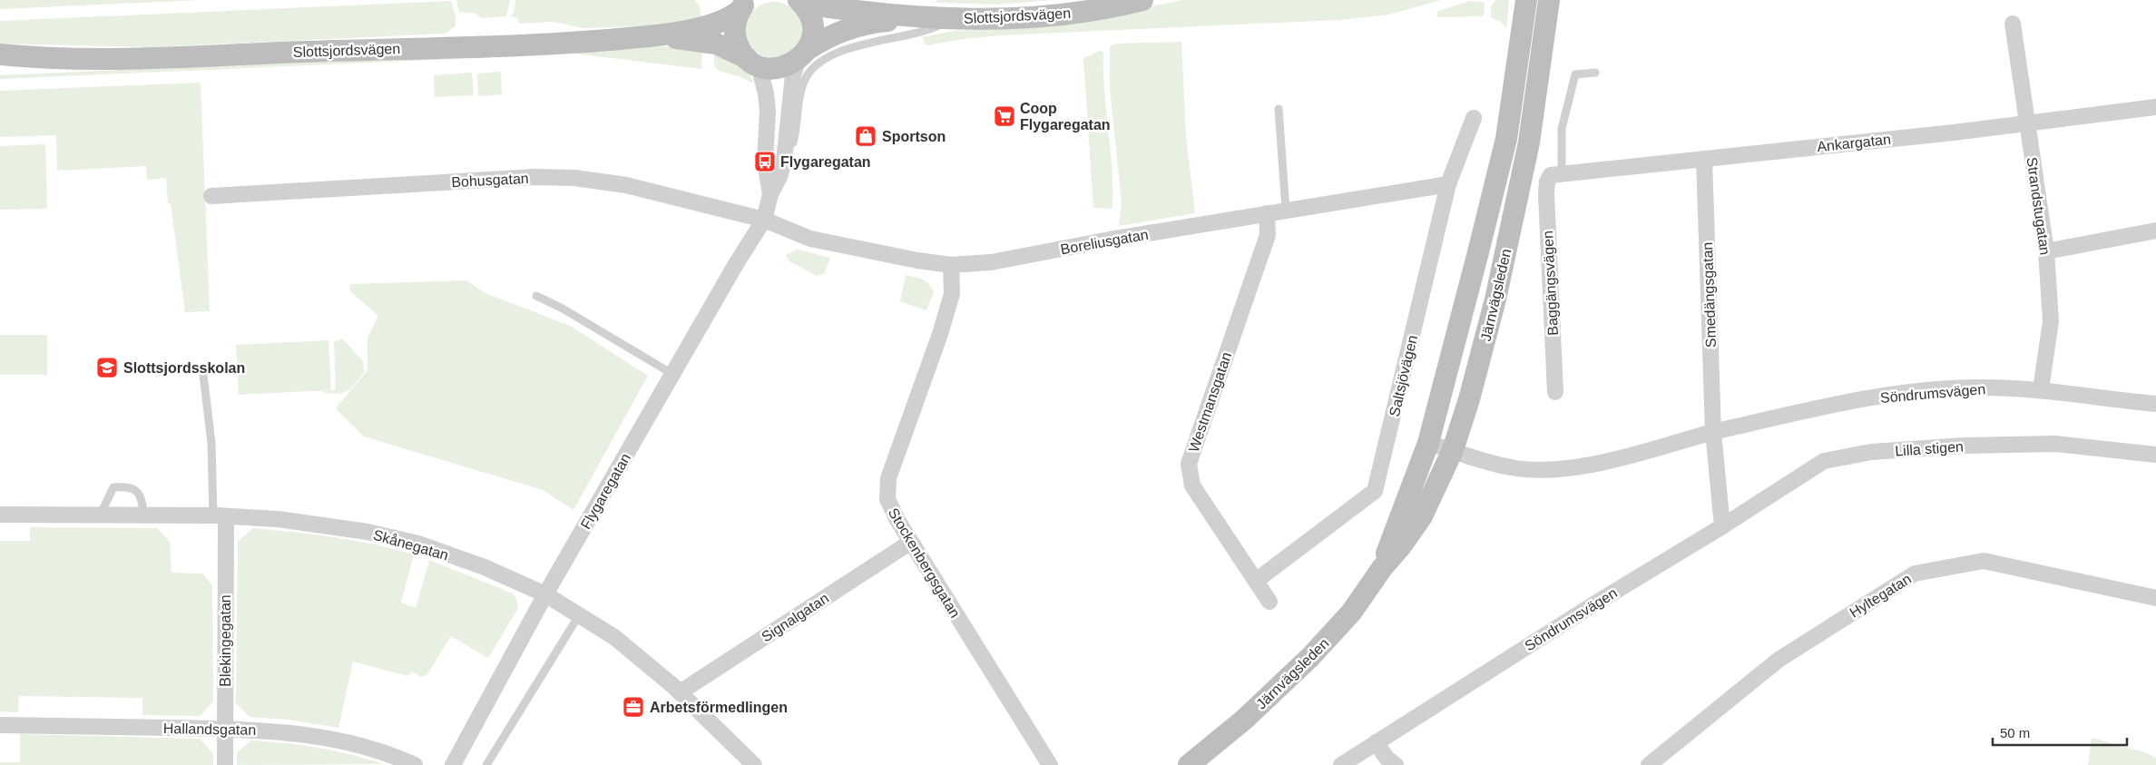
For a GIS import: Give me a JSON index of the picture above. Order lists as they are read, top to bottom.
{
  "streets": {
    "main road": ["Slottsjordsvägen", "Järnvägsleden"],
    "street": [
      "Ankargatan",
      "Bohusgatan",
      "Strandstugatan",
      "Boreliusgatan",
      "Baggängsvägen",
      "Smedängsgatan",
      "Saltsjövägen",
      "Söndrumsvägen",
      "Westmansgatan",
      "Lilla stigen",
      "Flygaregatan",
      "Skånegatan",
      "Stockenbergsgatan",
      "Hyltegatan",
      "Signalgatan",
      "Blekingegatan",
      "Hallandsgatan"
    ]
  },
  "crossings": [
    ["Slottsjordsvägen", "Flygaregatan"],
    ["Ankargatan", "Strandstugatan"],
    ["Ankargatan", "Baggängsvägen"],
    ["Ankargatan", "Smedängsgatan"],
    ["Bohusgatan", "Boreliusgatan"],
    ["Bohusgatan", "Flygaregatan"],
    ["Strandstugatan", "Söndrumsvägen"],
    ["Boreliusgatan", "Saltsjövägen"],
    ["Boreliusgatan", "Westmansgatan"],
    ["Boreliusgatan", "Flygaregatan"],
    ["Boreliusgatan", "Stockenbergsgatan"],
    ["Järnvägsleden", "Söndrumsvägen"],
    ["Smedängsgatan", "Söndrumsvägen"],
    ["Saltsjövägen", "Westmansgatan"],
    ["Söndrumsvägen", "Lilla stigen"],
    ["Flygaregatan", "Skånegatan"],
    ["Skånegatan", "Signalgatan"],
    ["Skånegatan", "Blekingegatan"],
    ["Stockenbergsgatan", "Signalgatan"],
    ["Blekingegatan", "Hallandsgatan"]
  ],
  "places": {
    "supermarket": ["Coop Flygaregatan"],
    "shop": ["Sportson"],
    "bus stop": ["Flygaregatan"],
    "school or university": ["Slottsjordsskolan"],
    "office": ["Arbetsförmedlingen"]
  },
  "scale_bar": "50 m"
}
